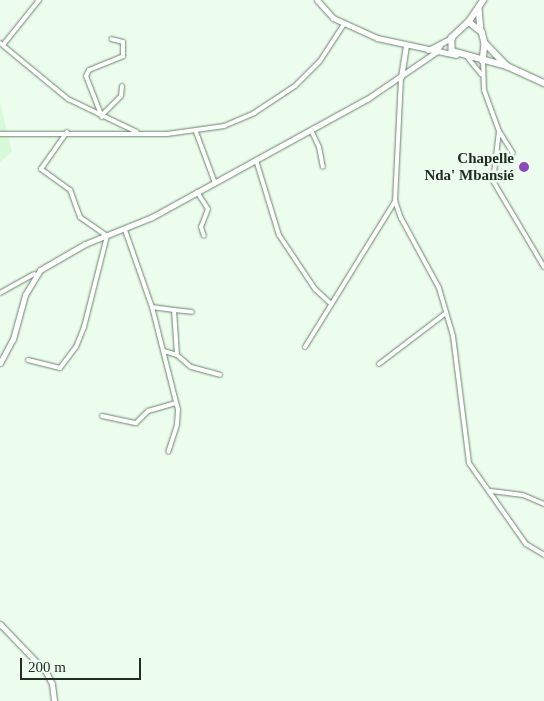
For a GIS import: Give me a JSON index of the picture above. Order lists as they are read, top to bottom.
{
  "places": ["Chapelle Nda' Mbansié"],
  "scale_bar": "200 m"
}
